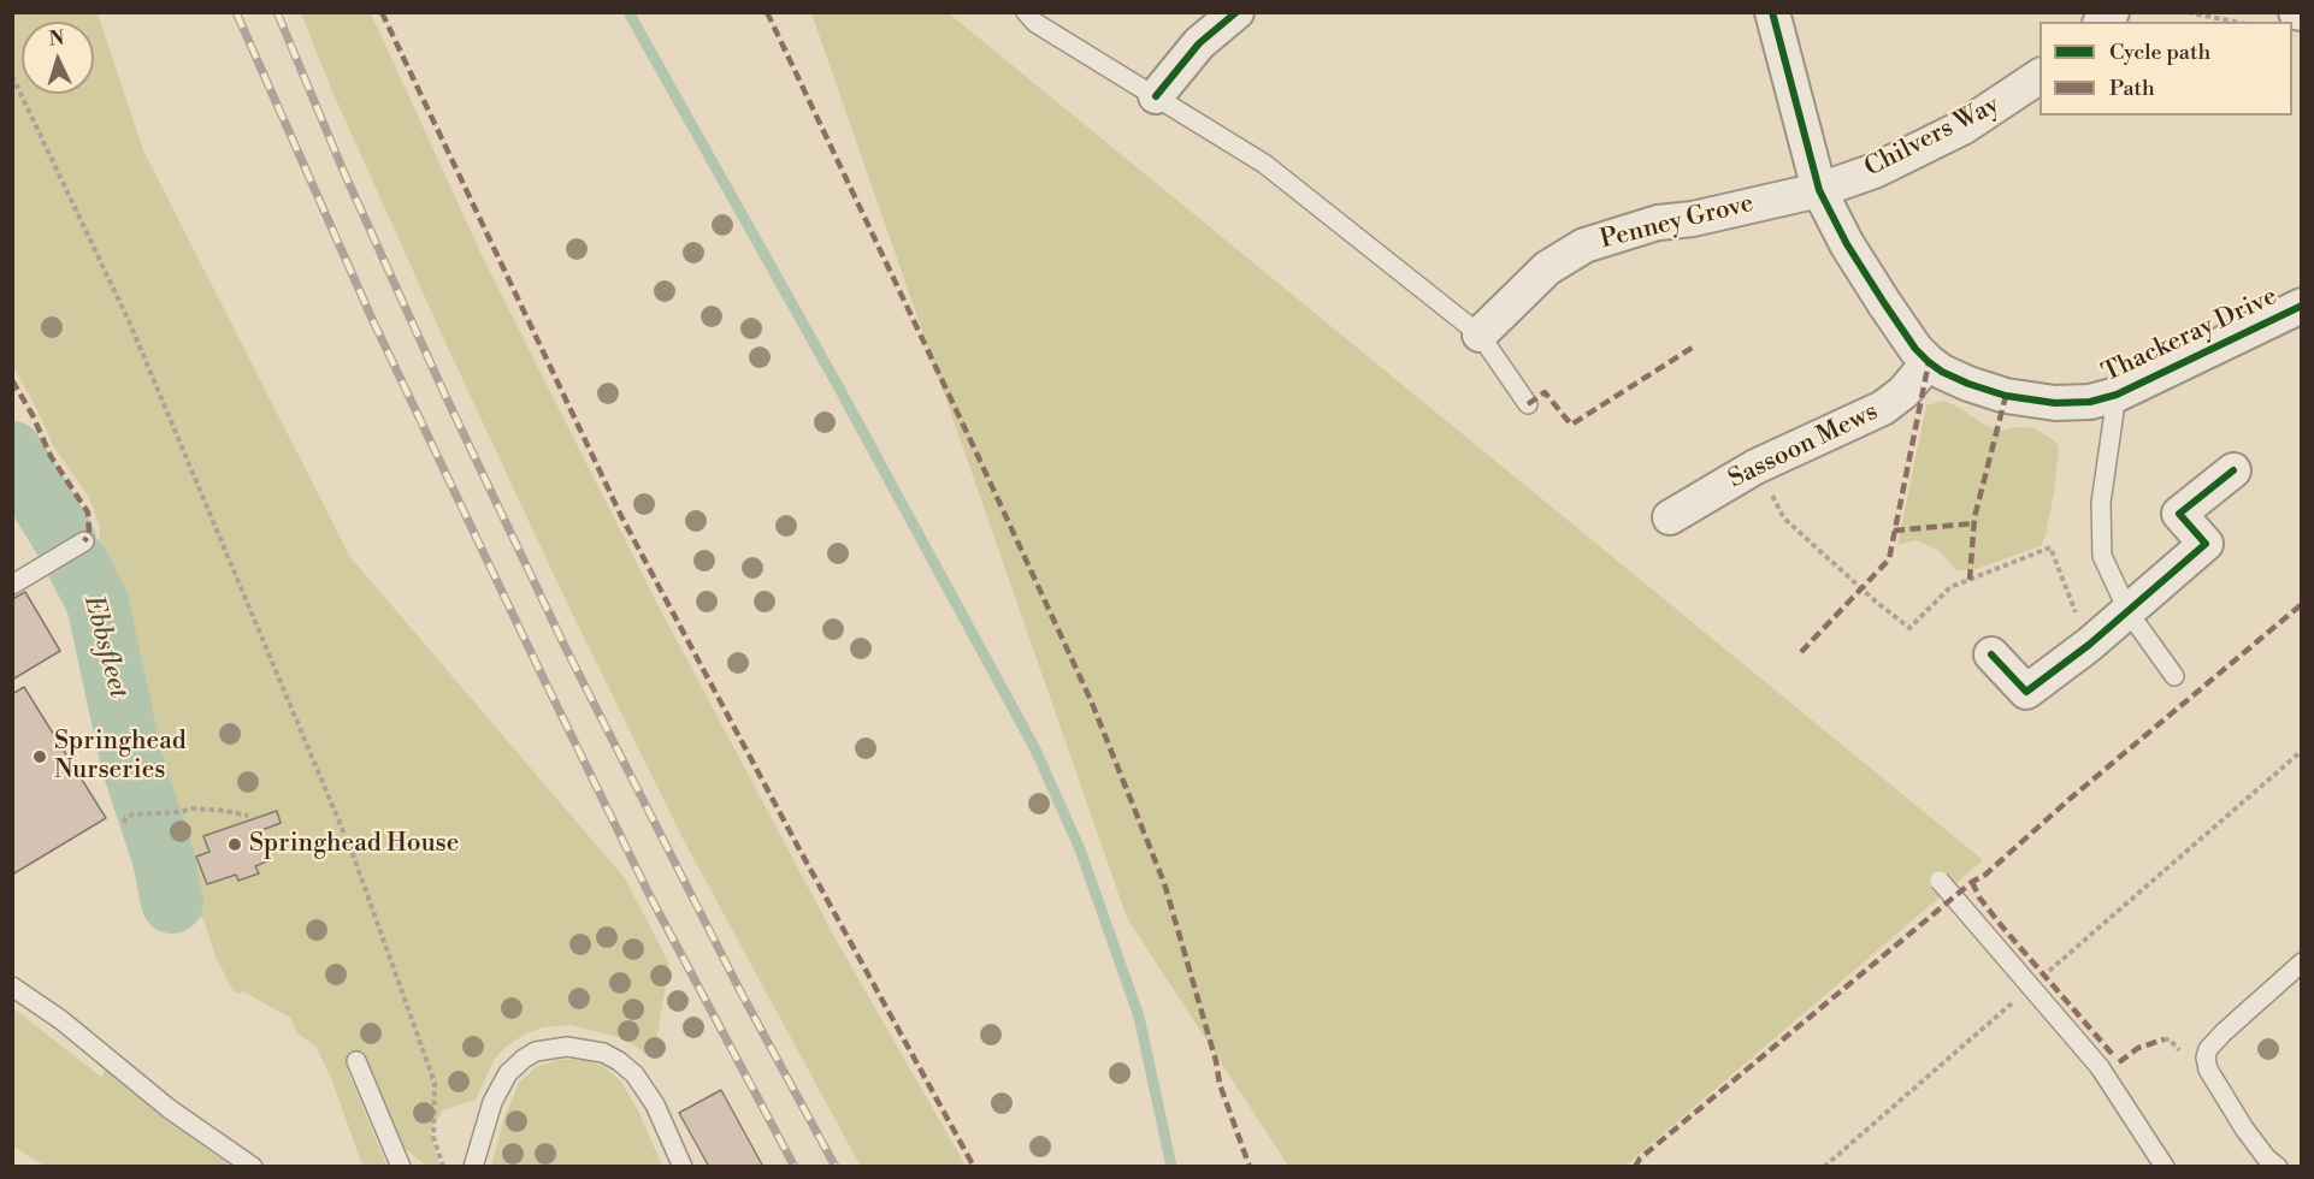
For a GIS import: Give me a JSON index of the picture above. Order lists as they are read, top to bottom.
{
  "streets": {
    "street": [
      "Chilvers Way",
      "Penney Grove",
      "Thackeray Drive",
      "Sassoon Mews"
    ]
  },
  "crossings": [
    ["Chilvers Way", "Penney Grove"],
    ["Chilvers Way", "Thackeray Drive"],
    ["Penney Grove", "Thackeray Drive"],
    ["Thackeray Drive", "Sassoon Mews"]
  ],
  "water": ["Ebbsfleet"],
  "places": ["Springhead Nurseries", "Springhead House"],
  "legend": ["Cycle path", "Path"],
  "north": "top"
}
